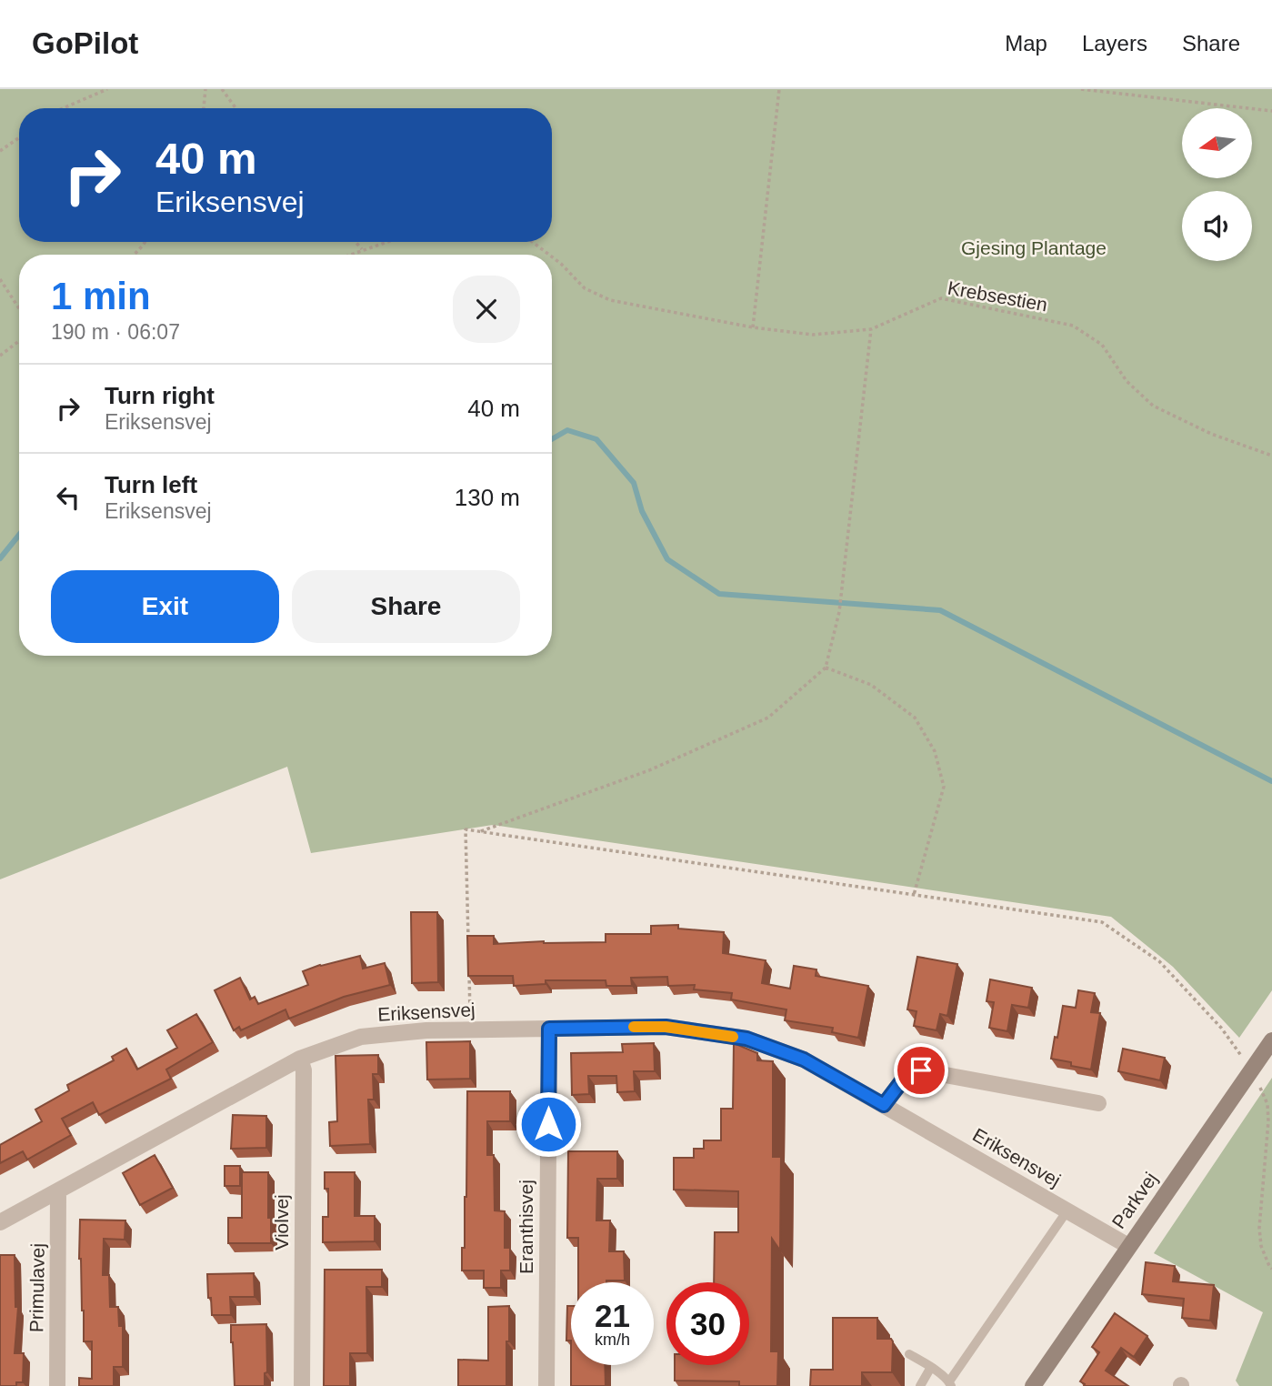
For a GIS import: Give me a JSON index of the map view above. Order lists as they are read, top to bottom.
{
  "streets": {
    "street": [
      "Eriksensvej",
      "Parkvej",
      "Violvej",
      "Eranthisvej",
      "Primulavej"
    ],
    "path": ["Krebsestien"]
  },
  "crossings": [
    ["Eriksensvej", "Parkvej"],
    ["Eriksensvej", "Violvej"],
    ["Eriksensvej", "Eranthisvej"],
    ["Eriksensvej", "Primulavej"]
  ],
  "parks": ["Gjesing Plantage"],
  "north": "left",
  "page": {
    "header": "GoPilot",
    "nav": ["Map", "Layers", "Share"],
    "turn": ["40 m", "Eriksensvej"],
    "heading": ["1 min", "190 m · 06:07"],
    "list": [
      {
        "name": "Turn right",
        "note": "Eriksensvej",
        "value": "40 m"
      },
      {
        "name": "Turn left",
        "note": "Eriksensvej",
        "value": "130 m"
      }
    ],
    "buttons": ["Exit", "Share"],
    "speed": "21 km/h",
    "limit": "30"
  }
}
